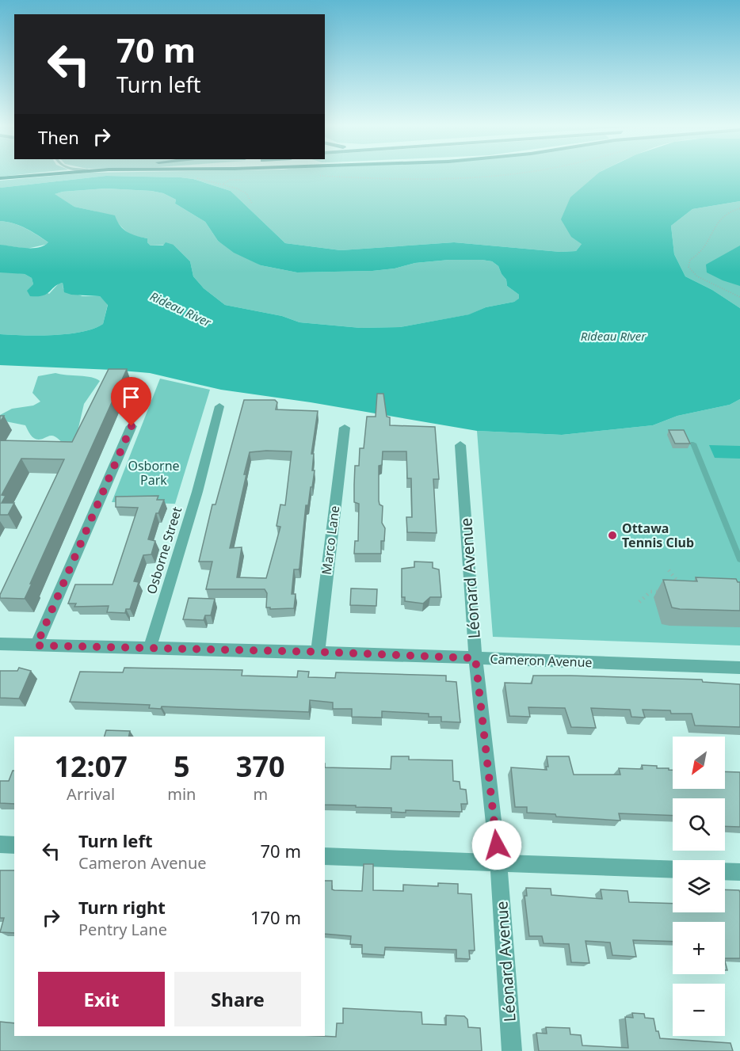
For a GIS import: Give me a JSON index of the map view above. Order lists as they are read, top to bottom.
{
  "streets": {
    "street": [
      "Marco Lane",
      "Osborne Street",
      "Léonard Avenue",
      "Cameron Avenue"
    ]
  },
  "crossings": [
    ["Marco Lane", "Cameron Avenue"],
    ["Osborne Street", "Cameron Avenue"],
    ["Léonard Avenue", "Cameron Avenue"]
  ],
  "water": ["Rideau River"],
  "parks": ["Osborne Park"],
  "places": ["Ottawa Tennis Club"],
  "north": "bottom left",
  "page": {
    "turn": ["70 m", "Turn left"],
    "then": "Then",
    "map_buttons": ["+", "−"],
    "eta": [
      "12:07",
      "Arrival",
      "5",
      "min",
      "370",
      "m"
    ],
    "list": [
      {
        "name": "Turn left",
        "note": "Cameron Avenue",
        "value": "70 m"
      },
      {
        "name": "Turn right",
        "note": "Pentry Lane",
        "value": "170 m"
      }
    ],
    "buttons": ["Exit", "Share"]
  }
}
